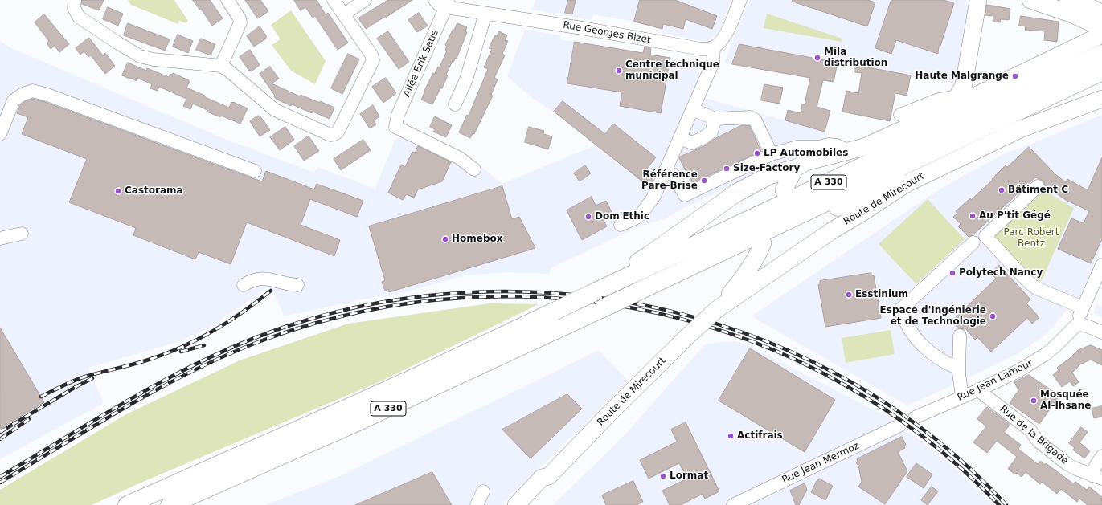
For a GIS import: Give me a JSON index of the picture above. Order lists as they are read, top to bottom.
{
  "streets": {
    "highway": ["A 330"],
    "main road": ["Route de Mirecourt"],
    "street": [
      "Rue Georges Bizet",
      "Allée Erik Satie",
      "Rue Jean Lamour",
      "Rue de la Brigade",
      "Rue Jean Mermoz"
    ]
  },
  "crossings": [
    ["Rue Georges Bizet", "Allée Erik Satie"],
    ["A 330", "Route de Mirecourt"],
    ["Rue Jean Lamour", "Rue de la Brigade"]
  ],
  "parks": ["Parc Robert Bentz"],
  "places": [
    "Mila distribution",
    "Centre technique municipal",
    "Haute Malgrange",
    "LP Automobiles",
    "Size-Factory",
    "Référence Pare-Brise",
    "Bâtiment C",
    "Castorama",
    "Au P'tit Gégé",
    "Dom'Ethic",
    "Homebox",
    "Polytech Nancy",
    "Esstinium",
    "Espace d'Ingénierie et de Technologie",
    "Mosquée Al-Ihsane",
    "Actifrais",
    "Lormat"
  ]
}
